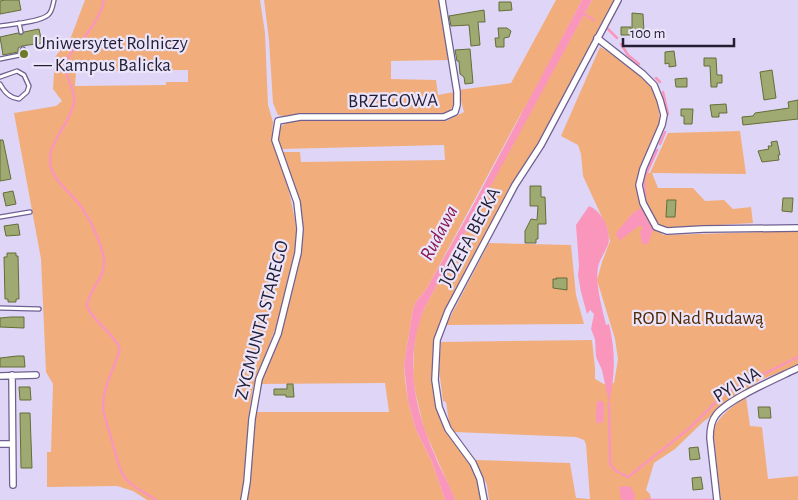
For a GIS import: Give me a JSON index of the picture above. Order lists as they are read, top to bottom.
{
  "streets": {
    "street": [
      "BRZEGOWA",
      "JÓZEFA BECKA",
      "ZYGMUNTA STAREGO",
      "PYLNA"
    ]
  },
  "crossings": [
    ["BRZEGOWA", "ZYGMUNTA STAREGO"]
  ],
  "water": ["Rudawa"],
  "parks": ["ROD Nad Rudawą"],
  "places": ["Uniwersytet Rolniczy — Kampus Balicka"],
  "scale_bar": "100 m"
}
